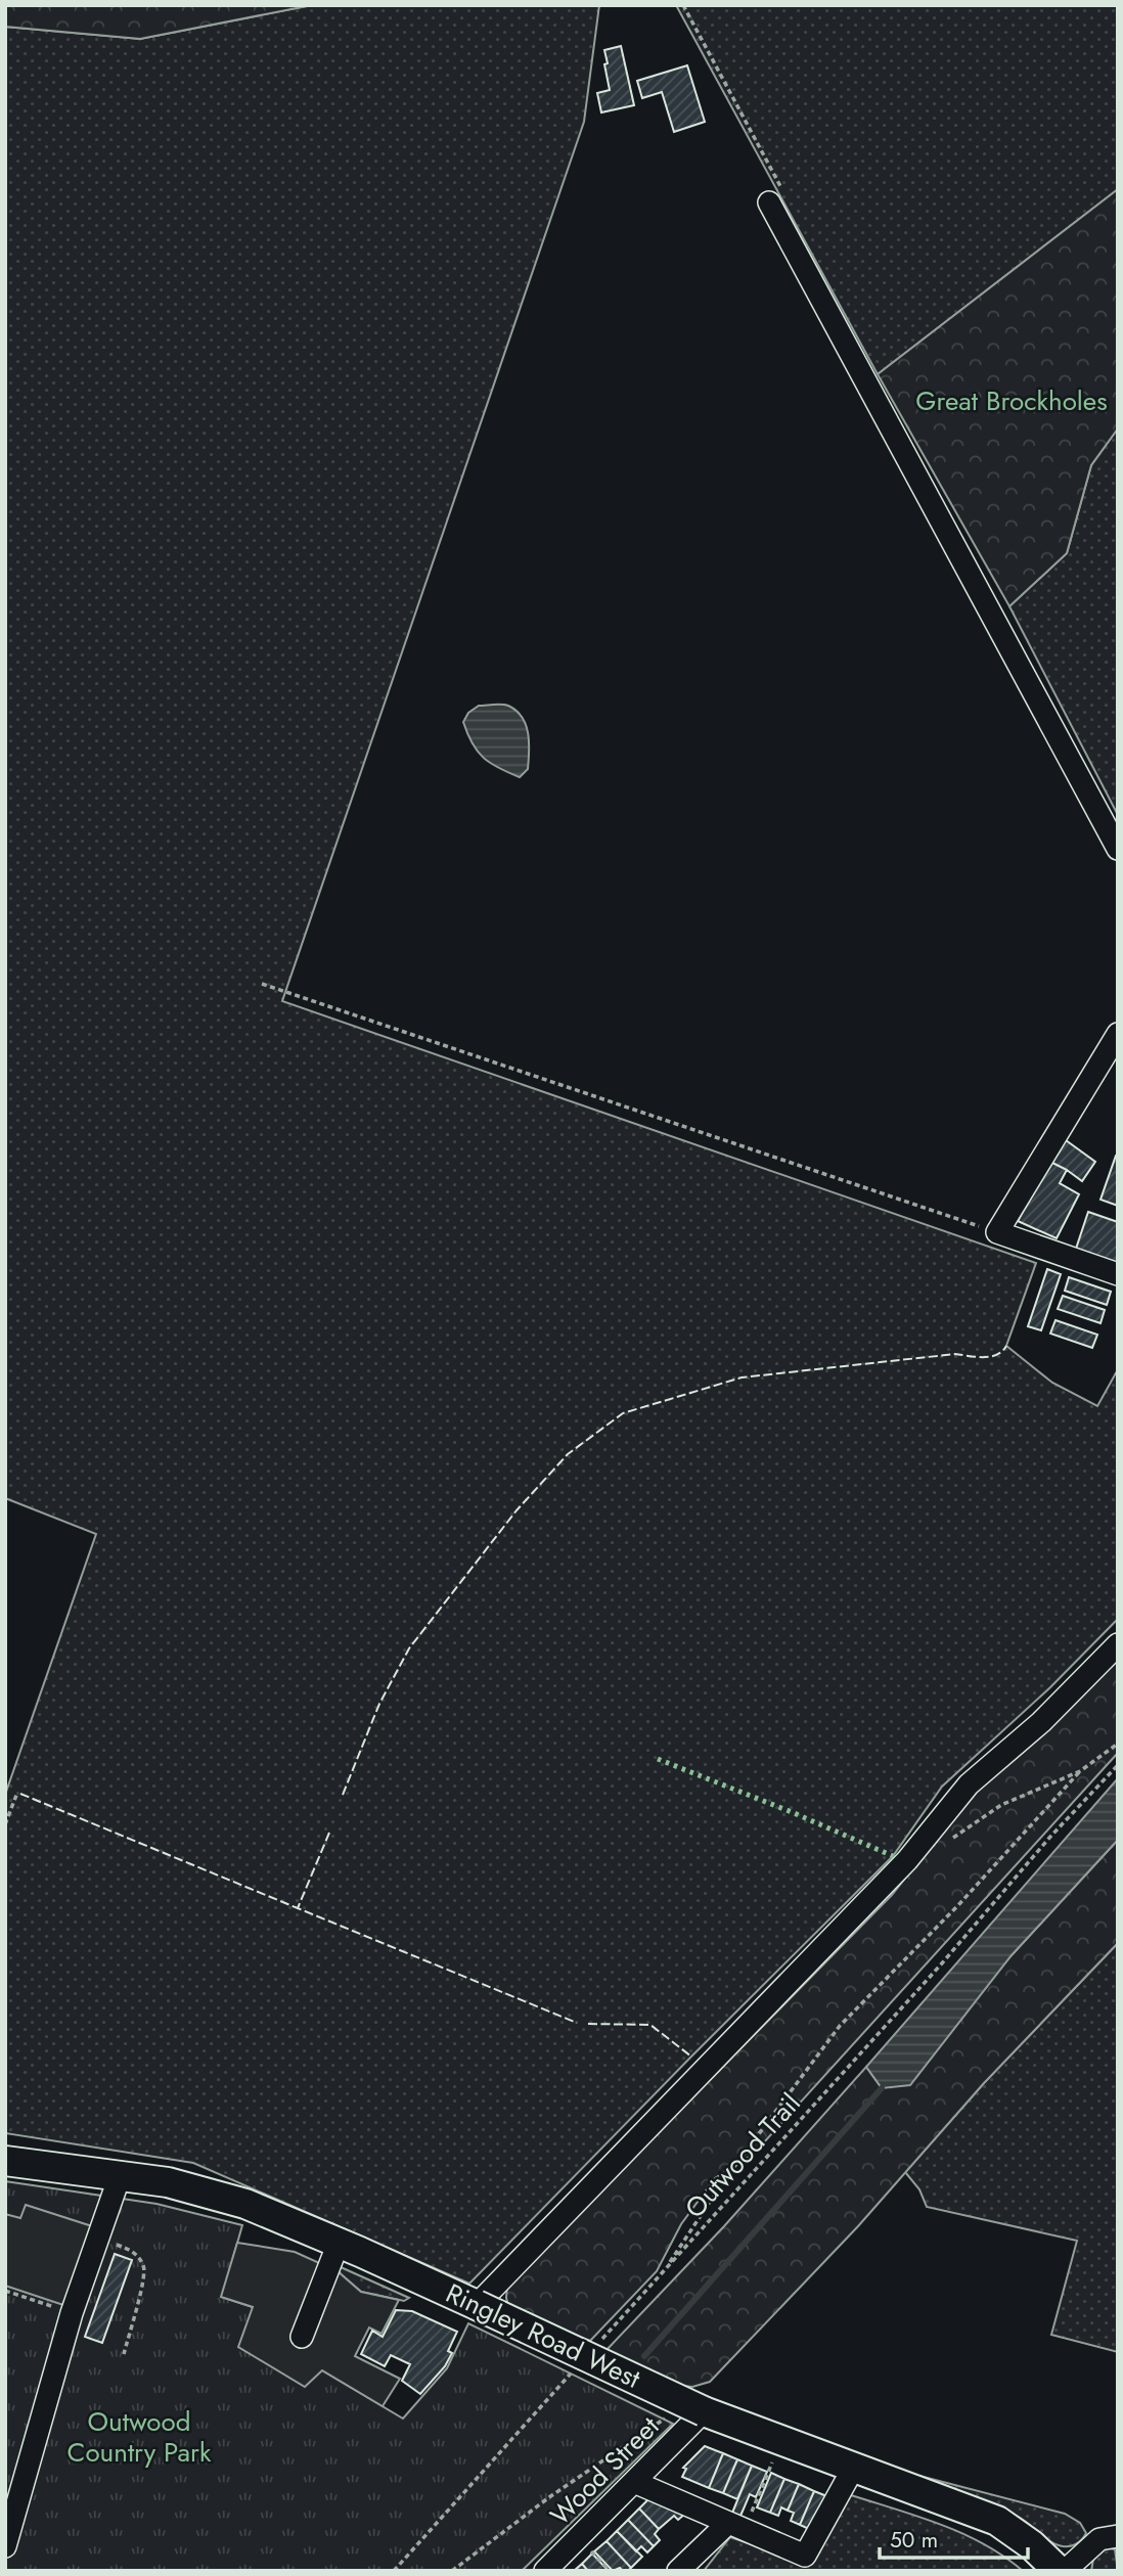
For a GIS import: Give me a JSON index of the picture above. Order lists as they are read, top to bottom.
{
  "streets": {
    "main road": ["Ringley Road West"],
    "street": ["Wood Street"],
    "path": ["Outwood Trail"]
  },
  "crossings": [
    ["Ringley Road West", "Wood Street"]
  ],
  "parks": ["Great Brockholes", "Outwood Country Park"],
  "scale_bar": "50 m"
}
